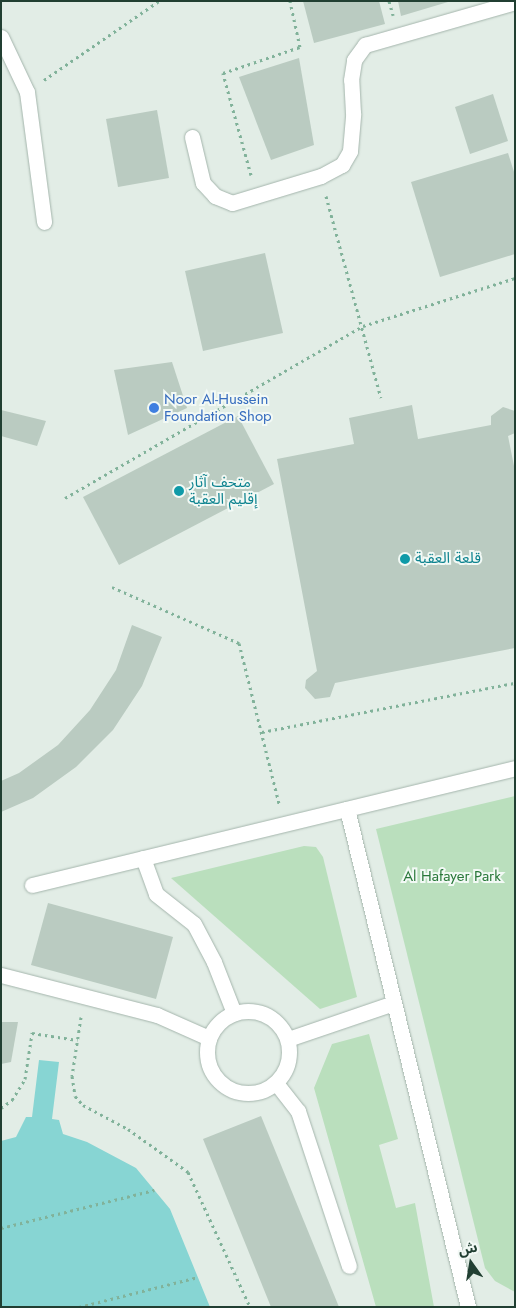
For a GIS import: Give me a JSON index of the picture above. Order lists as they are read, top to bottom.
{
  "parks": ["Al Hafayer Park"],
  "places": ["Noor Al-Hussein Foundation Shop", "متحف آثار إقليم العقبة", "قلعة العقبة"],
  "north": "top"
}
